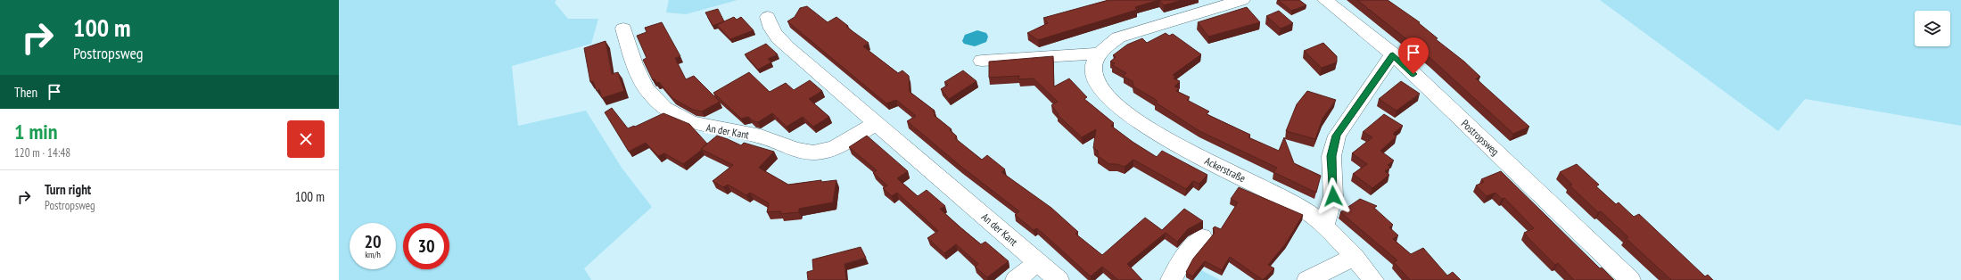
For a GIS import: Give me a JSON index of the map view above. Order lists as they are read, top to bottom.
{
  "streets": {
    "street": ["An der Kant", "Postropsweg", "Ackerstraße"]
  },
  "page": {
    "turn": ["100 m", "Postropsweg"],
    "then": "Then",
    "heading": ["1 min", "120 m · 14:48"],
    "list": [
      {
        "name": "Turn right",
        "note": "Postropsweg",
        "value": "100 m"
      }
    ],
    "speed": "20 km/h",
    "limit": "30"
  }
}
